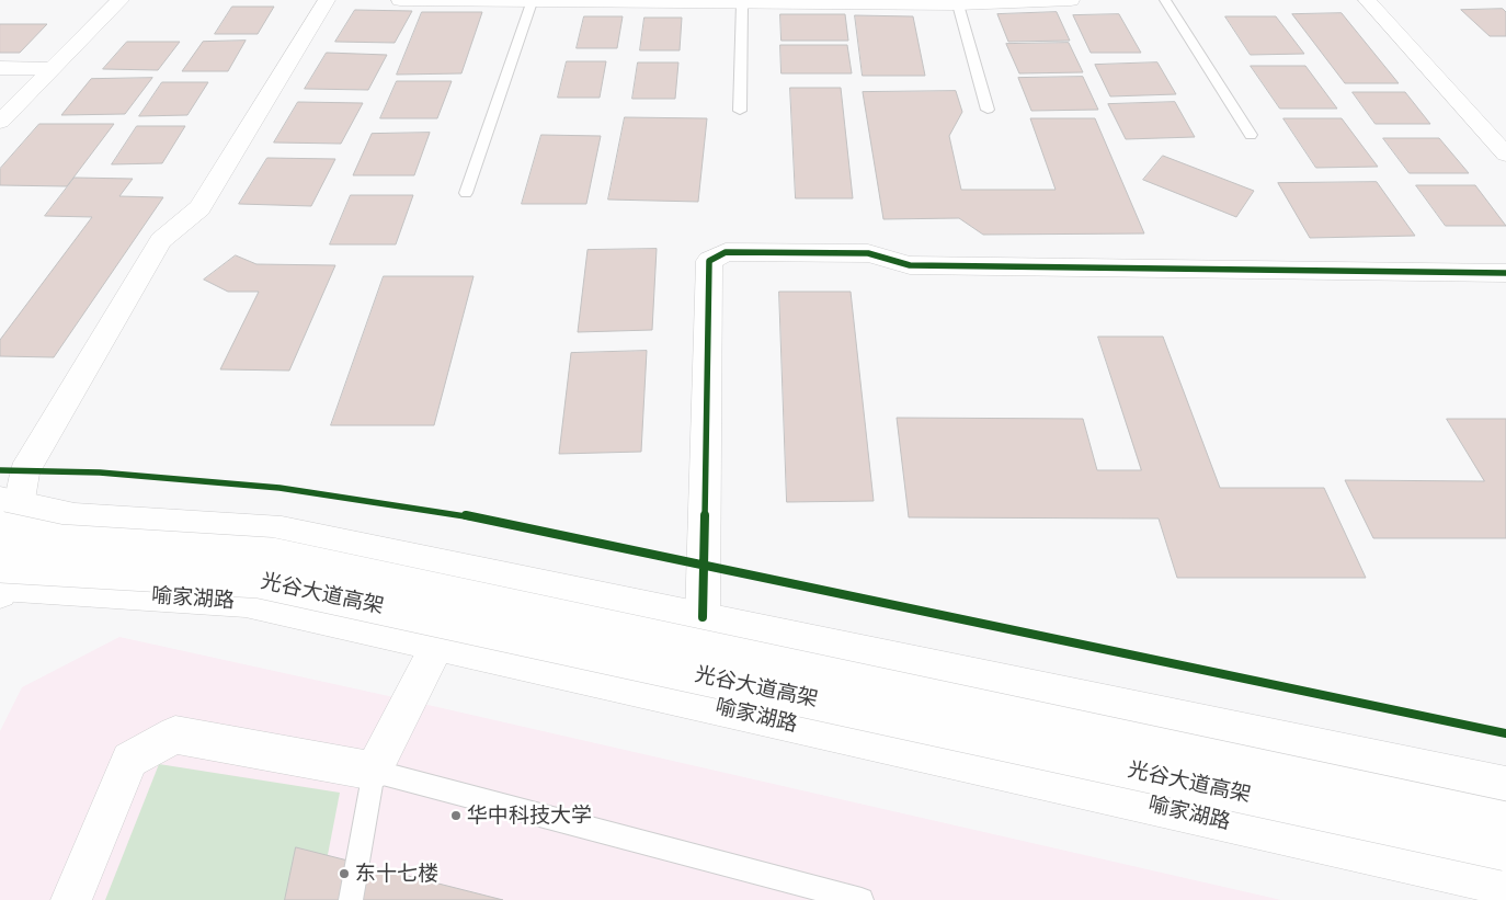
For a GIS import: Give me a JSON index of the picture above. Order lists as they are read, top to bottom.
{
  "streets": {
    "main road": ["光谷大道高架", "喻家湖路"]
  },
  "crossings": [
    ["光谷大道高架", "喻家湖路"]
  ],
  "places": ["华中科技大学", "东十七楼"]
}
